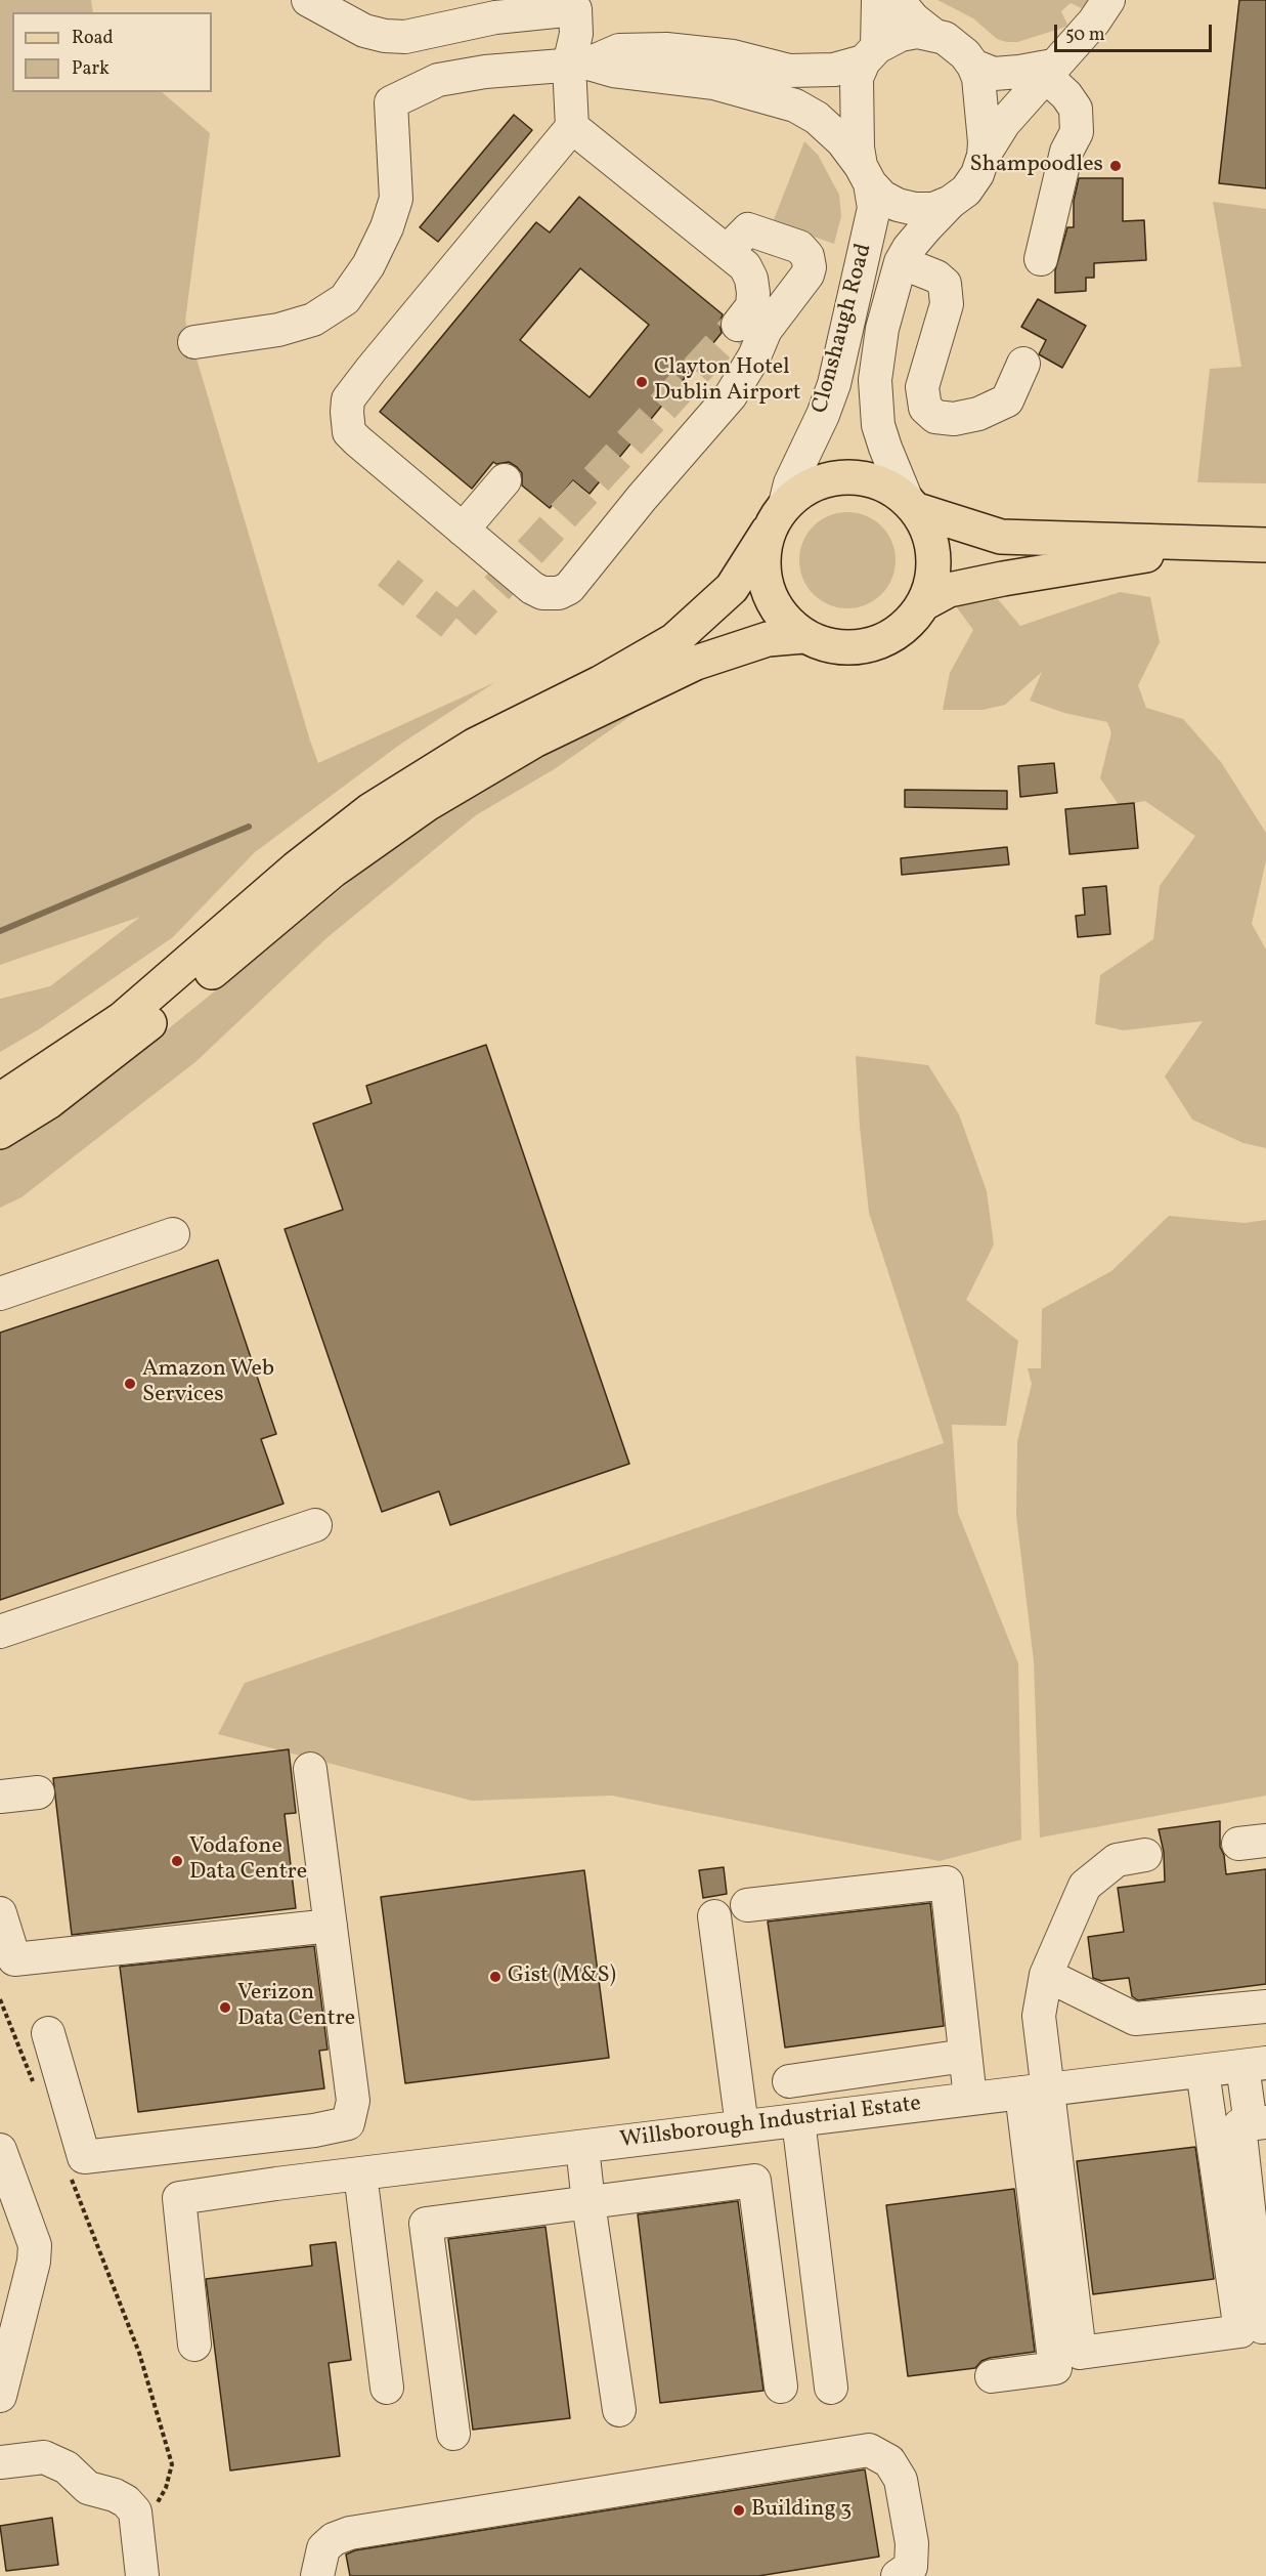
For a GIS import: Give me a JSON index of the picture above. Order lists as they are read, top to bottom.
{
  "streets": {
    "street": ["Clonshaugh Road", "Willsborough Industrial Estate"]
  },
  "places": [
    "Shampoodles",
    "Clayton Hotel Dublin Airport",
    "Amazon Web Services",
    "Vodafone Data Centre",
    "Gist (M&S)",
    "Verizon Data Centre",
    "Building 3"
  ],
  "legend": ["Road", "Park"],
  "scale_bar": "50 m"
}
